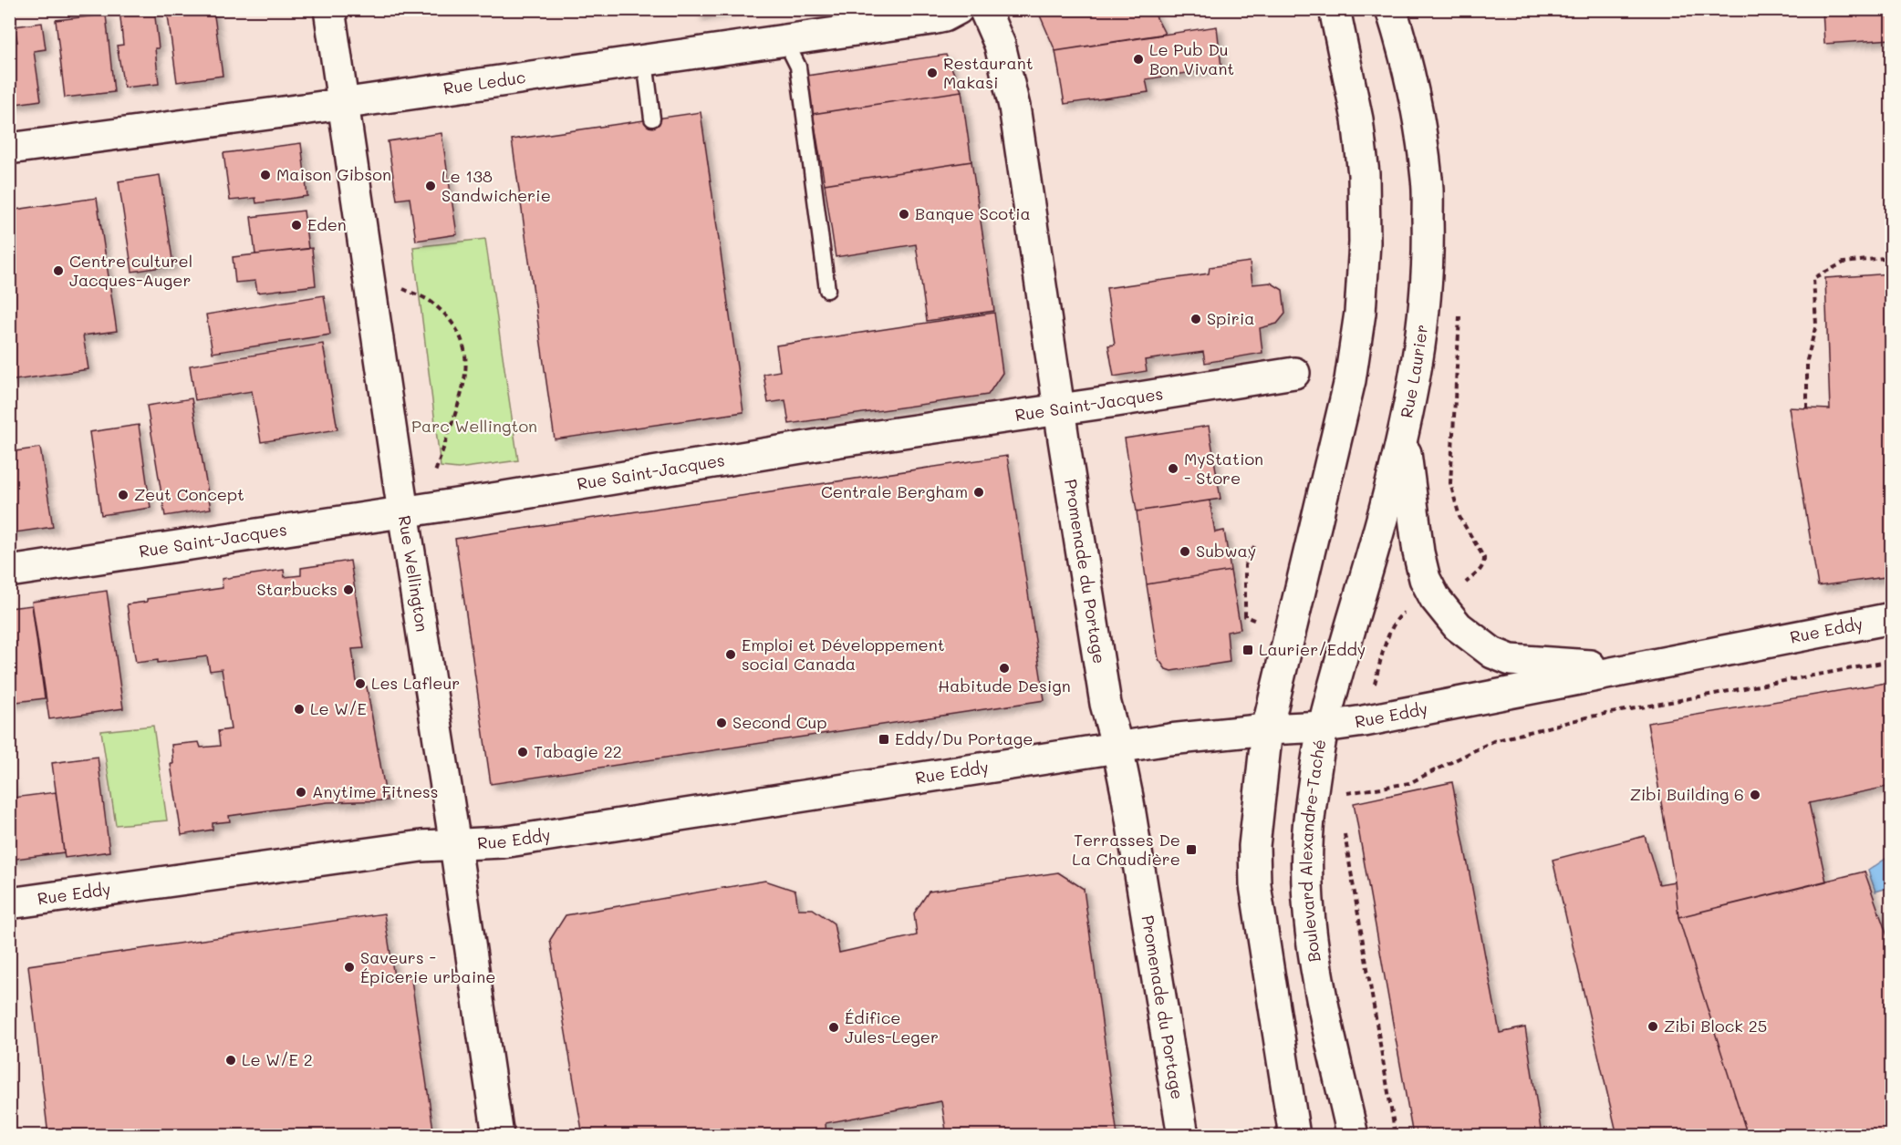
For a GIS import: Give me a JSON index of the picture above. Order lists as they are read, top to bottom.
{
  "streets": {
    "main road": [
      "Rue Leduc",
      "Rue Laurier",
      "Rue Saint-Jacques",
      "Promenade du Portage",
      "Rue Wellington",
      "Rue Eddy",
      "Boulevard Alexandre-Taché"
    ]
  },
  "crossings": [
    ["Rue Leduc", "Rue Wellington"],
    ["Rue Laurier", "Rue Eddy"],
    ["Rue Laurier", "Boulevard Alexandre-Taché"],
    ["Rue Saint-Jacques", "Promenade du Portage"],
    ["Rue Saint-Jacques", "Rue Wellington"],
    ["Promenade du Portage", "Rue Eddy"],
    ["Rue Wellington", "Rue Eddy"],
    ["Rue Eddy", "Boulevard Alexandre-Taché"]
  ],
  "parks": ["Parc Wellington"],
  "places": {
    "other": [
      "Le Pub Du Bon Vivant",
      "Restaurant Makasi",
      "Maison Gibson",
      "Le 138 Sandwicherie",
      "Banque Scotia",
      "Eden",
      "Centre culturel Jacques-Auger",
      "Spiria",
      "MyStation - Store",
      "Centrale Bergham",
      "Zeut Concept",
      "Subway",
      "Starbucks",
      "Emploi et Développement social Canada",
      "Habitude Design",
      "Les Lafleur",
      "Le W/E",
      "Second Cup",
      "Tabagie 22",
      "Anytime Fitness",
      "Zibi Building 6",
      "Saveurs - Épicerie urbaine",
      "Zibi Block 25",
      "Édifice Jules-Leger",
      "Le W/E 2"
    ],
    "transit": ["Laurier/Eddy", "Eddy/Du Portage", "Terrasses De La Chaudière"]
  }
}
